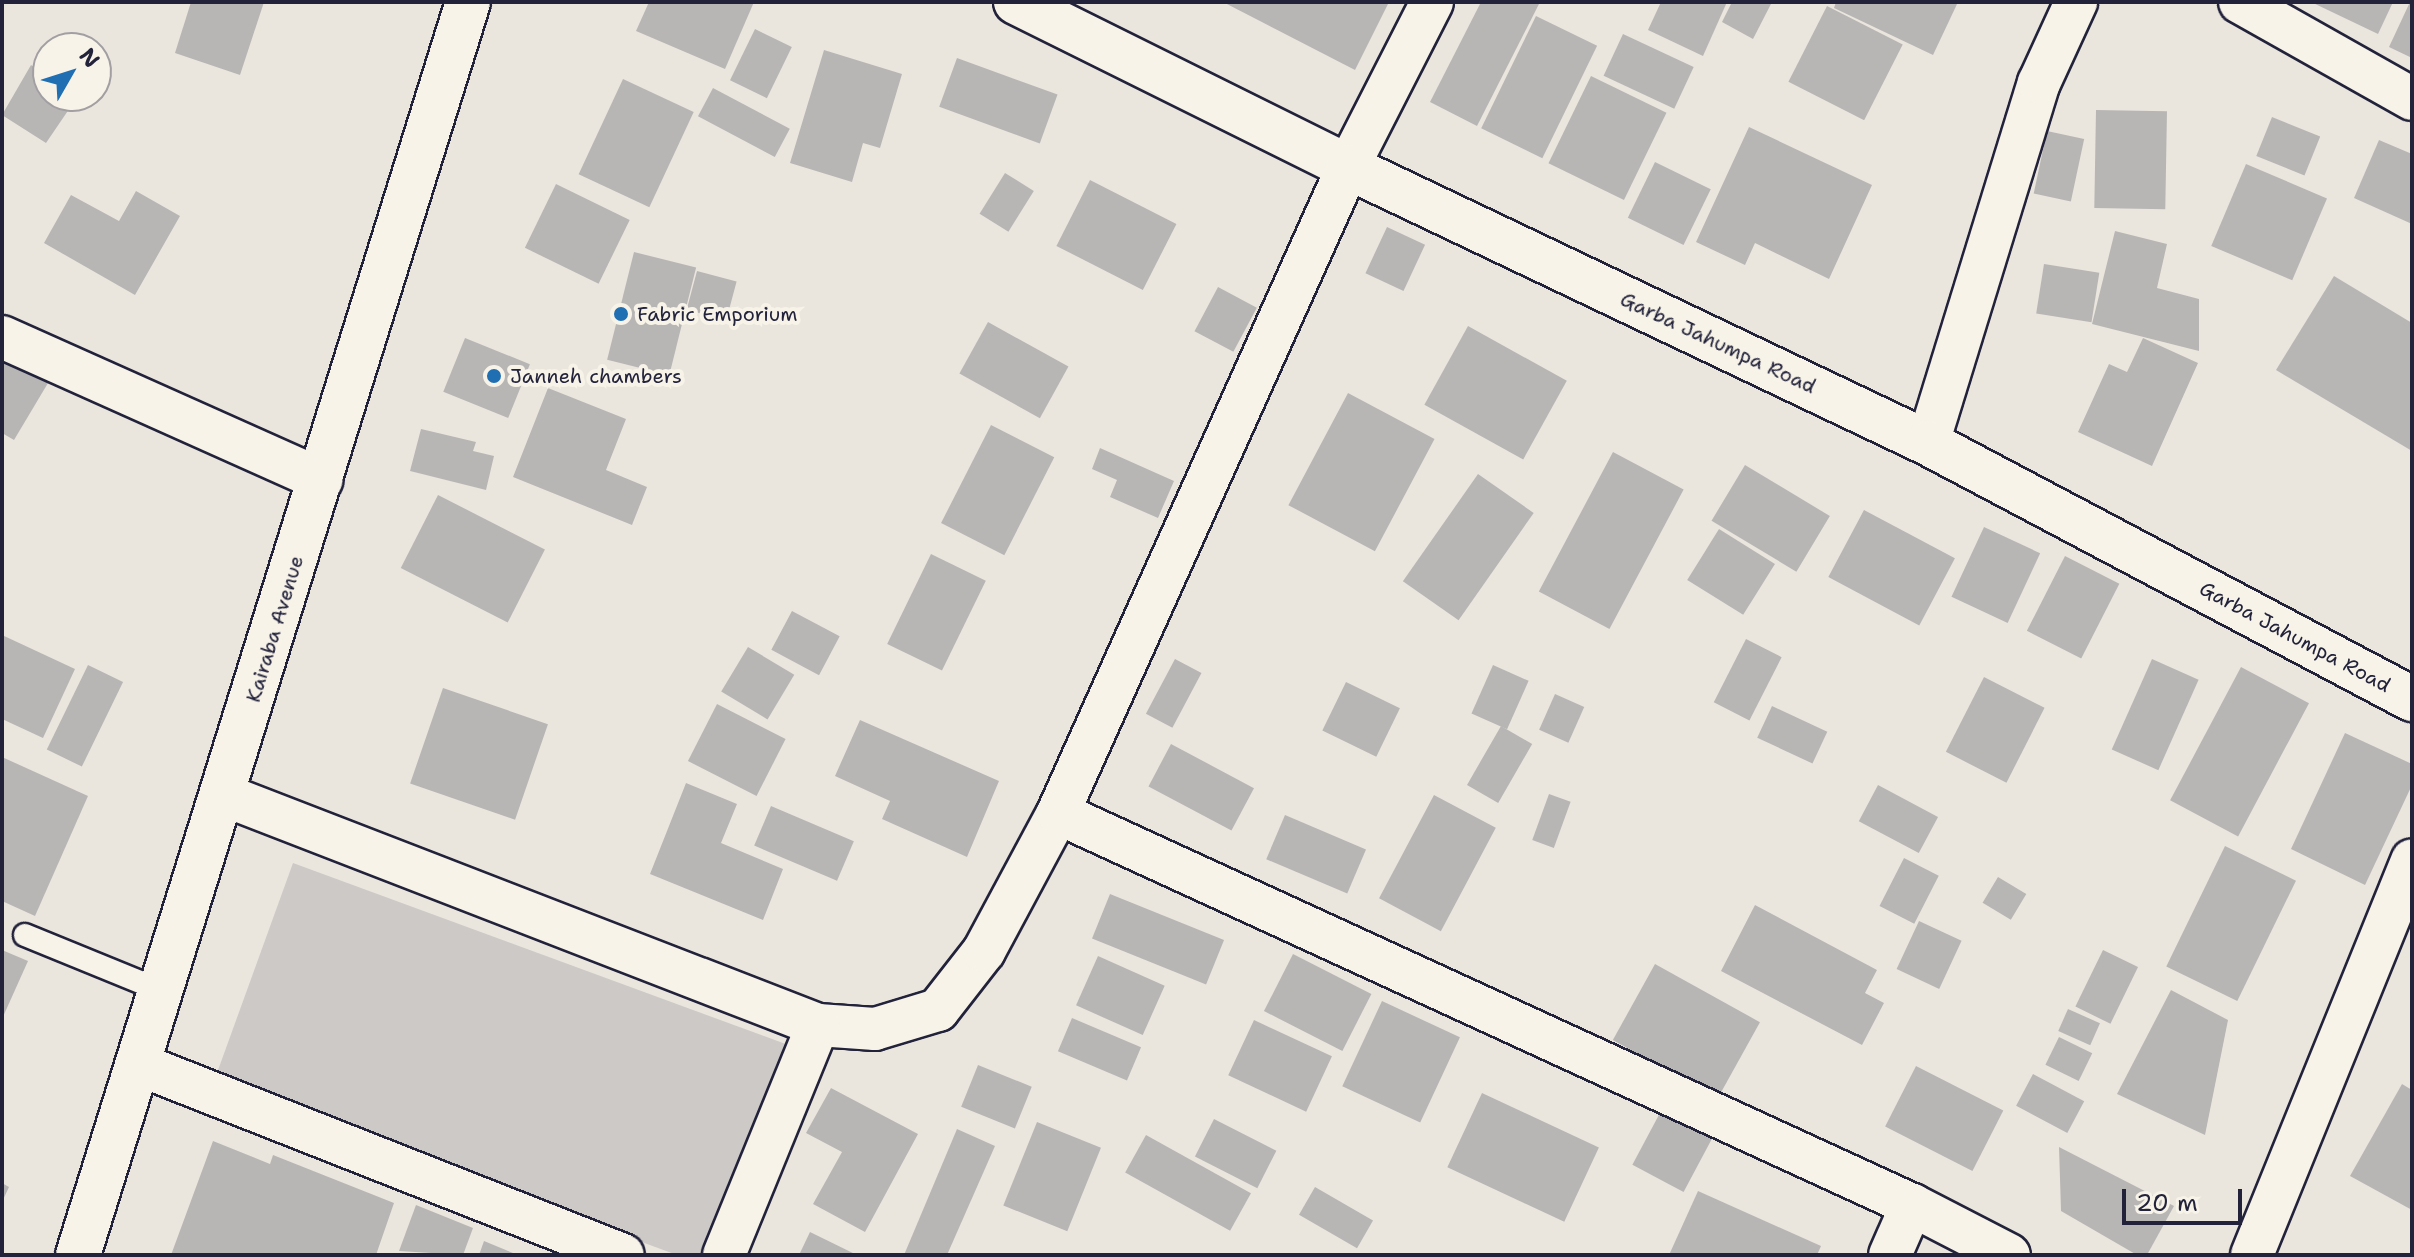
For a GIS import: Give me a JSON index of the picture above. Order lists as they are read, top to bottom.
{
  "streets": {
    "street": ["Garba Jahumpa Road", "Kairaba Avenue"]
  },
  "places": ["Fabric Emporium", "Janneh chambers"],
  "scale_bar": "20 m",
  "north": "top right"
}
